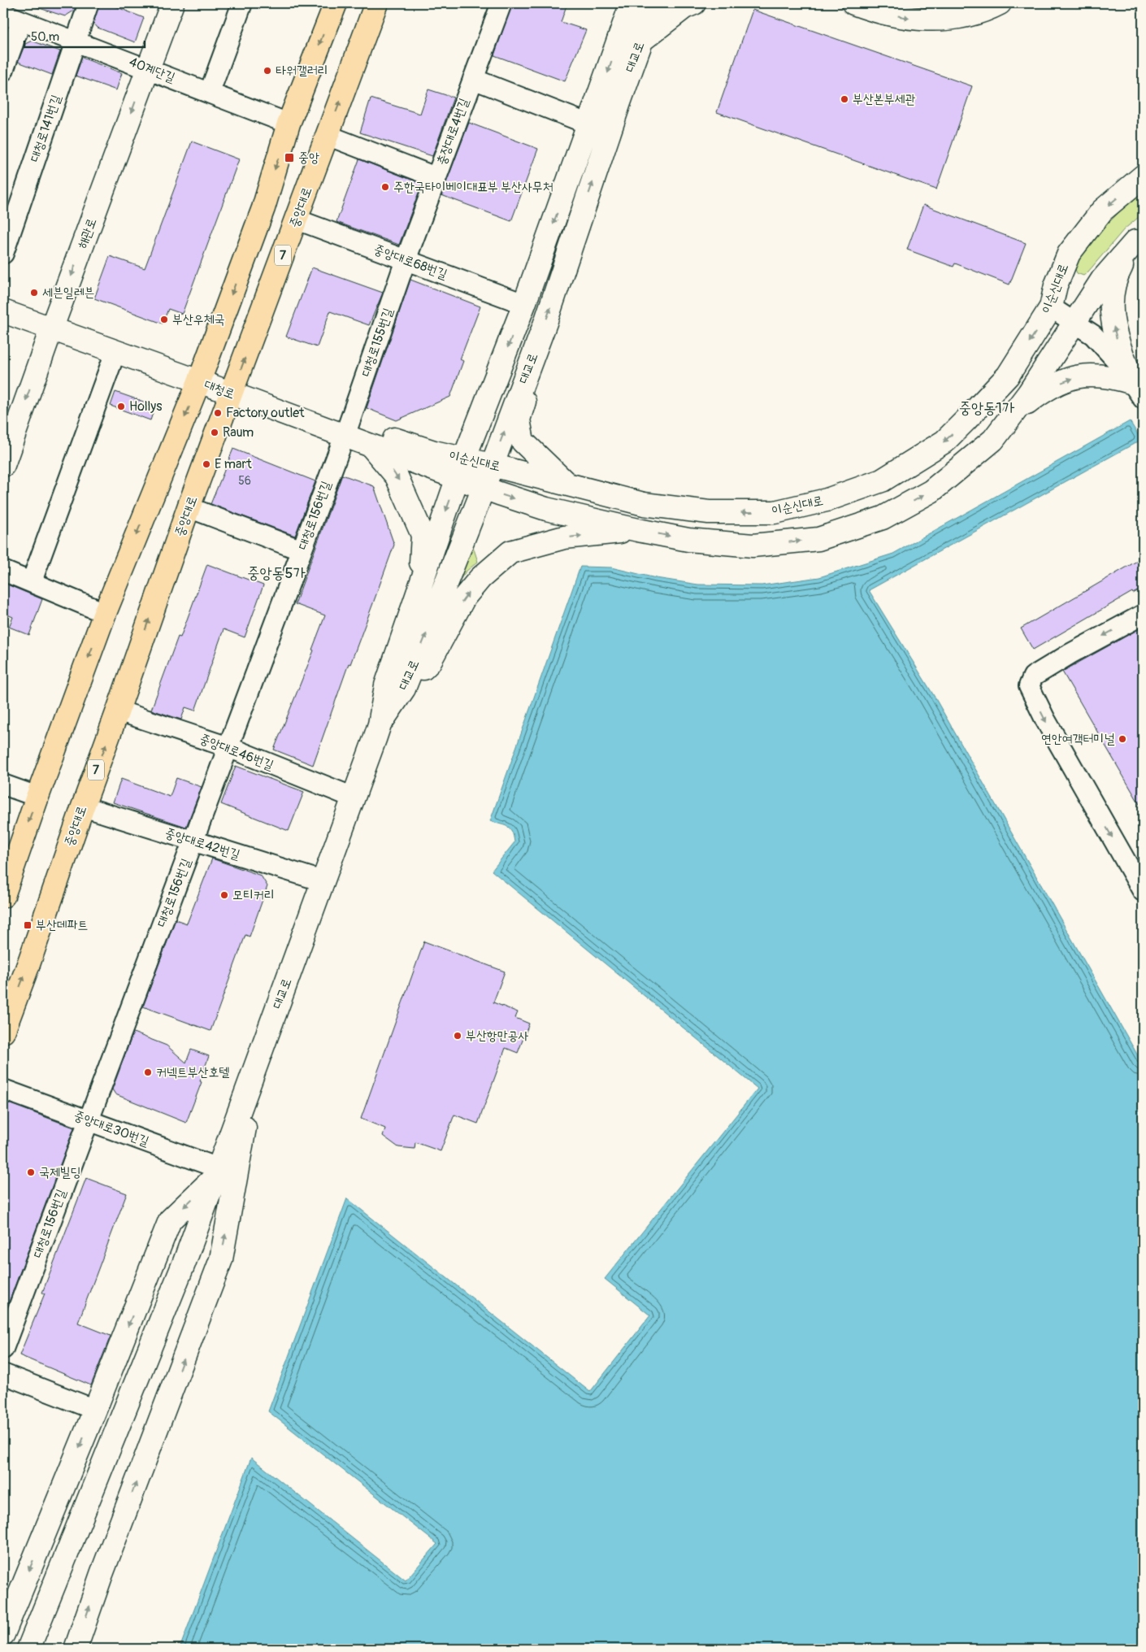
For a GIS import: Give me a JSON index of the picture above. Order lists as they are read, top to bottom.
{
  "streets": {
    "main road": ["중앙대로", "7"],
    "street": [
      "대교로",
      "40계단길",
      "대청로141번길",
      "충장대로4번길",
      "해관로",
      "중앙대로68번길",
      "이순신대로",
      "대청로155번길",
      "대청로",
      "대청로156번길",
      "중앙대로46번길",
      "중앙대로42번길",
      "중앙대로30번길"
    ]
  },
  "crossings": [
    ["대교로", "중앙대로68번길"],
    ["대교로", "이순신대로"],
    ["대교로", "대청로"],
    ["대교로", "중앙대로46번길"],
    ["대교로", "중앙대로42번길"],
    ["대교로", "중앙대로30번길"],
    ["40계단길", "대청로141번길"],
    ["40계단길", "해관로"],
    ["충장대로4번길", "중앙대로68번길"],
    ["충장대로4번길", "대청로155번길"],
    ["중앙대로", "중앙대로68번길"],
    ["중앙대로", "대청로"],
    ["중앙대로", "중앙대로46번길"],
    ["중앙대로", "중앙대로42번길"],
    ["해관로", "대청로"],
    ["중앙대로68번길", "대청로155번길"],
    ["이순신대로", "대청로155번길"],
    ["이순신대로", "대청로"],
    ["이순신대로", "대청로156번길"],
    ["대청로155번길", "대청로"],
    ["대청로155번길", "대청로156번길"],
    ["대청로", "대청로156번길"],
    ["대청로156번길", "중앙대로46번길"],
    ["대청로156번길", "중앙대로42번길"],
    ["대청로156번길", "중앙대로30번길"]
  ],
  "districts": ["중앙동1가", "중앙동5가"],
  "places": {
    "other": [
      "타워갤러리",
      "부산본부세관",
      "주한국타이베이대표부 부산사무처",
      "세븐일레븐",
      "부산우체국",
      "Hollys",
      "Factory outlet",
      "Raum",
      "E mart",
      "연안여객터미널",
      "모티커리",
      "부산항만공사",
      "커넥트부산호텔",
      "국제빌딩"
    ],
    "transit": ["중앙", "부산데파트"]
  },
  "house_numbers": ["56"],
  "scale_bar": "50 m"
}
